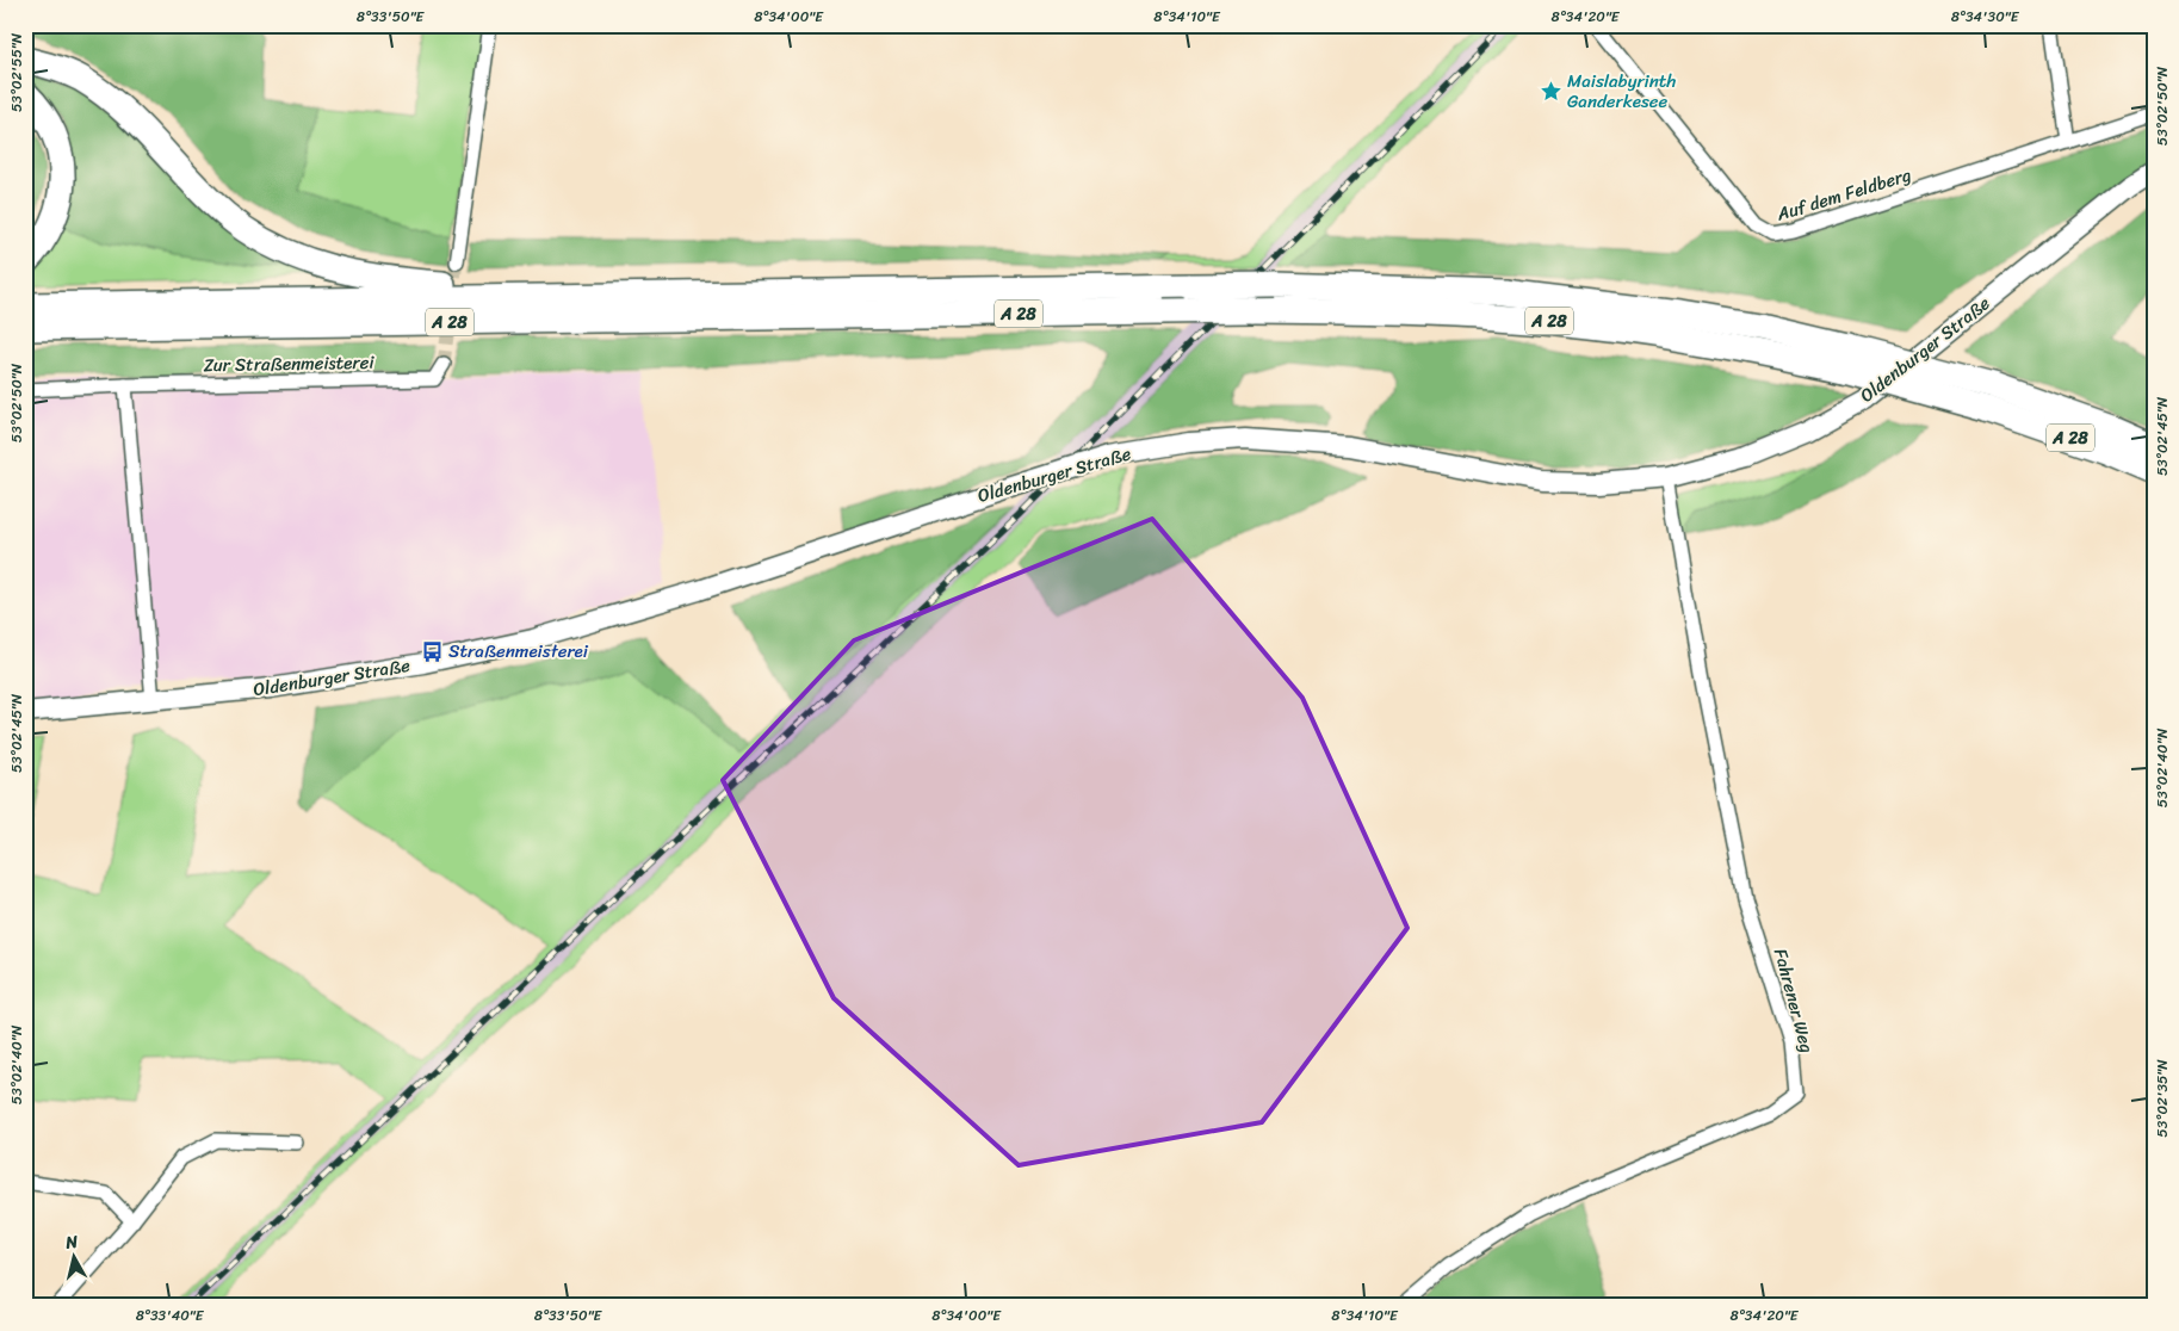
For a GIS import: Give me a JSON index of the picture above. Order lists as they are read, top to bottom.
{
  "streets": {
    "highway": ["A 28"],
    "main road": ["Oldenburger Straße"],
    "street": ["Auf dem Feldberg", "Zur Straßenmeisterei", "Fahrener Weg"]
  },
  "crossings": [
    ["Oldenburger Straße", "Fahrener Weg"]
  ],
  "places": {
    "place": ["Maislabyrinth Ganderkesee"],
    "bus stop": ["Straßenmeisterei"]
  },
  "north": "top",
  "coordinates": [
    "8°33'50\"E",
    "8°34'00\"E",
    "8°34'10\"E",
    "8°34'20\"E",
    "8°34'30\"E",
    "53°02'55\"N",
    "53°02'50\"N",
    "53°02'45\"N",
    "53°02'40\"N",
    "53°02'35\"N",
    "8°33'40\"E"
  ]
}
